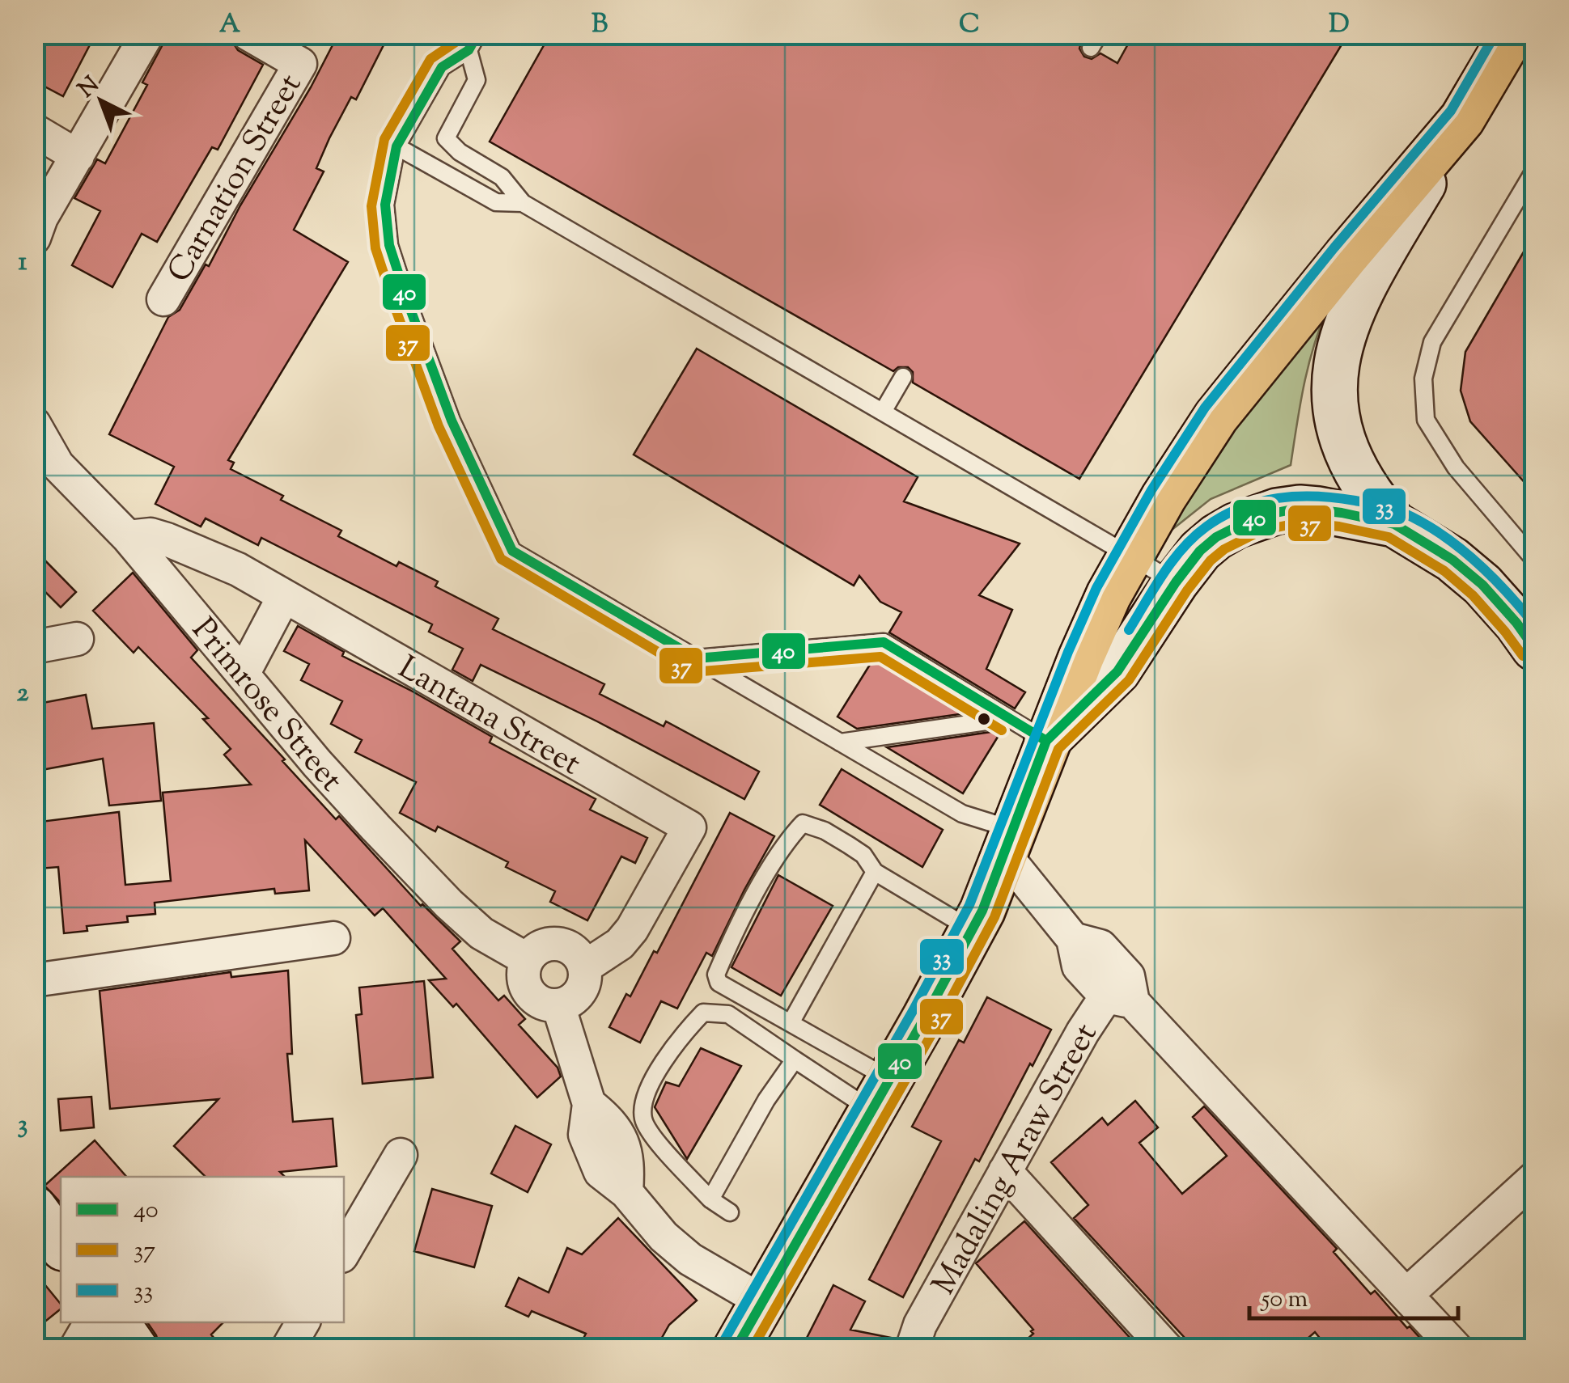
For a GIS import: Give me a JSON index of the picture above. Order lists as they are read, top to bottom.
{
  "streets": {
    "street": [
      "Carnation Street",
      "Primrose Street",
      "Lantana Street",
      "Madaling Araw Street"
    ]
  },
  "crossings": [
    ["Primrose Street", "Lantana Street"]
  ],
  "lines": ["transit line 40", "transit line 37", "transit line 33"],
  "legend": ["40", "37", "33"],
  "scale_bar": "50 m",
  "north": "top left",
  "grid": {
    "columns": [
      "A",
      "B",
      "C",
      "D"
    ],
    "rows": ["1", "2", "3"]
  }
}
